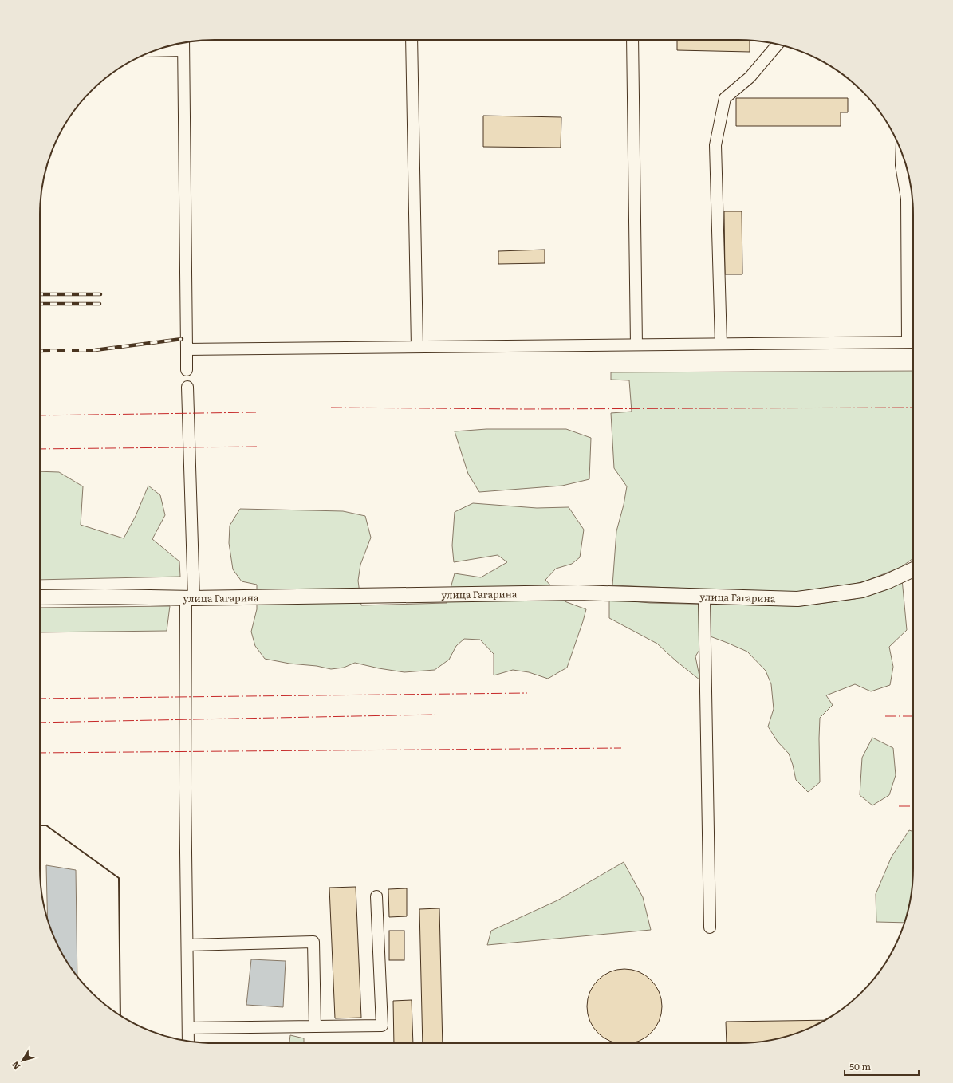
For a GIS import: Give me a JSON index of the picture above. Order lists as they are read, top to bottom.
{
  "streets": {
    "main road": ["улица Гагарина"]
  },
  "scale_bar": "50 m",
  "north": "bottom left"
}
